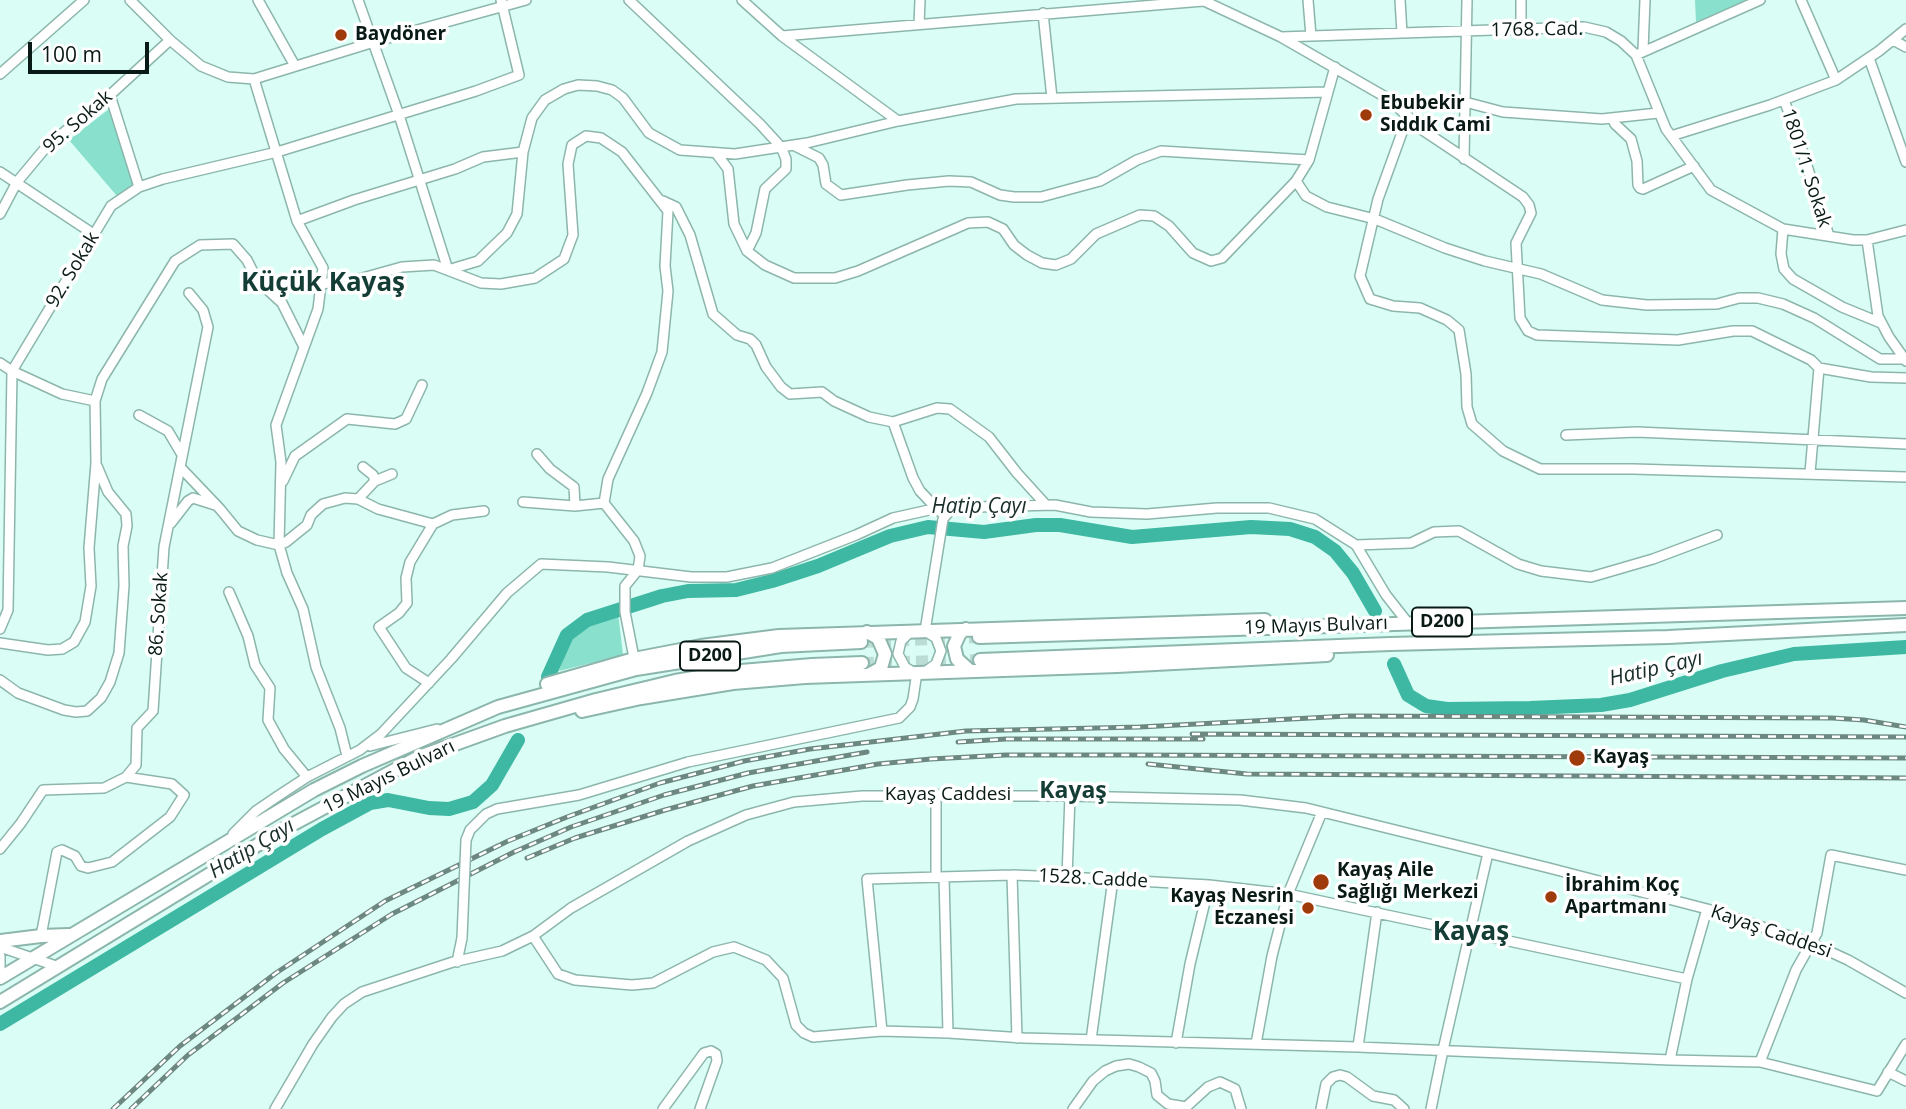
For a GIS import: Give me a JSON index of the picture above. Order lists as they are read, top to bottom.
{
  "streets": {
    "highway": ["D200", "19 Mayıs Bulvarı"],
    "street": [
      "1768. Cad.",
      "95. Sokak",
      "1801/1. Sokak",
      "92. Sokak",
      "86. Sokak",
      "Kayaş Caddesi",
      "1528. Cadde"
    ]
  },
  "districts": ["Küçük Kayaş", "Kayaş", "Kayaş"],
  "water": ["Hatip Çayı"],
  "places": [
    "Baydöner",
    "Ebubekir Sıddık Cami",
    "Kayaş",
    "Kayaş Aile Sağlığı Merkezi",
    "İbrahim Koç Apartmanı",
    "Kayaş Nesrin Eczanesi"
  ],
  "scale_bar": "100 m"
}
